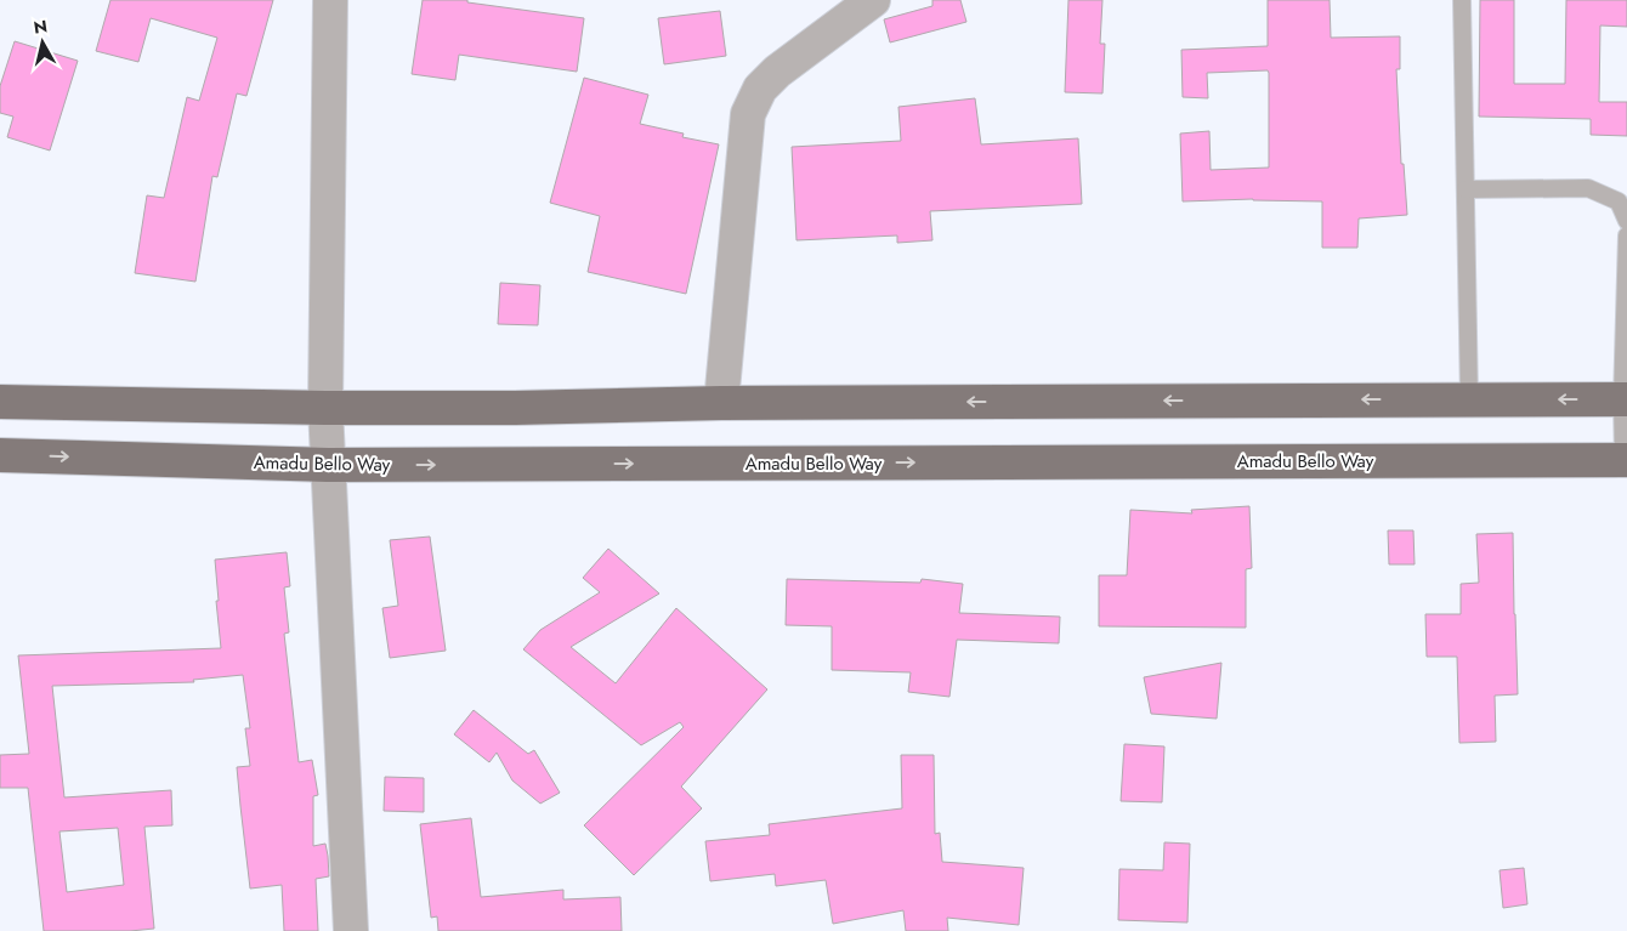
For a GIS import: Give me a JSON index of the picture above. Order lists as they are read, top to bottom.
{
  "streets": {
    "main road": ["Amadu Bello Way"]
  },
  "north": "top"
}
